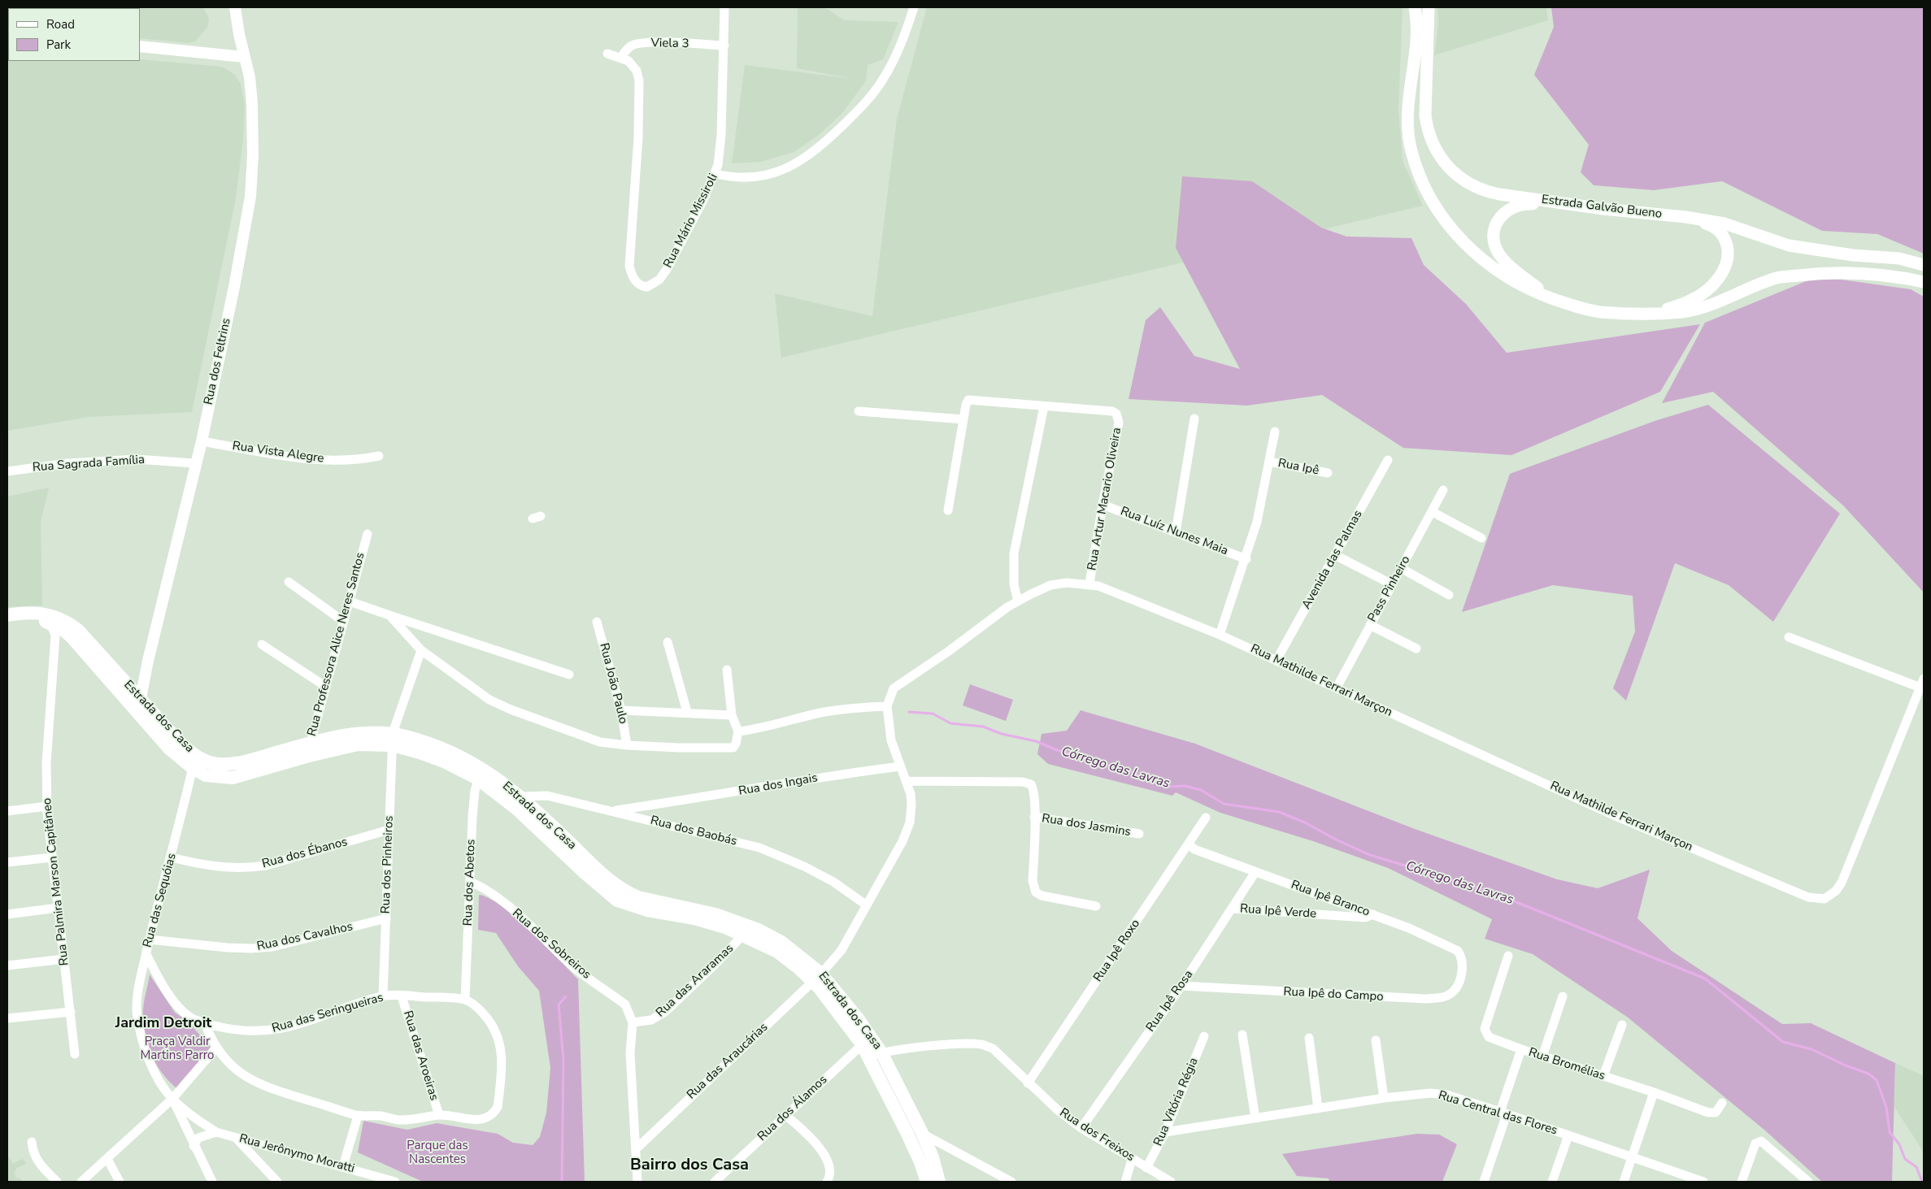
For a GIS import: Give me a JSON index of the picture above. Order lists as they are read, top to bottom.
{
  "streets": {
    "main road": ["Estrada Galvão Bueno", "Estrada dos Casa"],
    "street": [
      "Viela 3",
      "Rua Mário Missiroli",
      "Rua dos Feltrins",
      "Rua Vista Alegre",
      "Rua Sagrada Família",
      "Rua Ipê",
      "Rua Artur Macario Oliveira",
      "Rua Luíz Nunes Maia",
      "Avenida das Palmas",
      "Pass Pinheiro",
      "Rua Professora Alice Neres Santos",
      "Rua Mathilde Ferrari Marçon",
      "Rua João Paulo",
      "Rua dos Ingais",
      "Rua dos Jasmins",
      "Rua dos Baobás",
      "Rua dos Ébanos",
      "Rua dos Pinheiros",
      "Rua Palmira Marson Capitâneo",
      "Rua dos Abetos",
      "Rua Ipê Branco",
      "Rua das Sequóias",
      "Rua Ipê Verde",
      "Rua dos Cavalhos",
      "Rua dos Sobreiros",
      "Rua Ipê Roxo",
      "Rua das Araramas",
      "Rua Ipê do Campo",
      "Rua Ipê Rosa",
      "Rua das Seringueiras",
      "Rua das Aroeiras",
      "Rua das Araucárias",
      "Rua Bromélias",
      "Rua Vitória Régia",
      "Rua dos Álamos",
      "Rua Central das Flores",
      "Rua dos Freixos",
      "Rua Jerônymo Moratti"
    ]
  },
  "crossings": [
    ["Viela 3", "Rua Mário Missiroli"],
    ["Rua dos Feltrins", "Rua Vista Alegre"],
    ["Rua dos Feltrins", "Rua Sagrada Família"],
    ["Rua dos Feltrins", "Estrada dos Casa"],
    ["Rua Artur Macario Oliveira", "Rua Luíz Nunes Maia"],
    ["Rua Artur Macario Oliveira", "Rua Mathilde Ferrari Marçon"],
    ["Avenida das Palmas", "Rua Mathilde Ferrari Marçon"],
    ["Pass Pinheiro", "Rua Mathilde Ferrari Marçon"],
    ["Rua Professora Alice Neres Santos", "Estrada dos Casa"],
    ["Rua Mathilde Ferrari Marçon", "Estrada dos Casa"],
    ["Rua Mathilde Ferrari Marçon", "Rua dos Ingais"],
    ["Rua Mathilde Ferrari Marçon", "Rua dos Baobás"],
    ["Rua Mathilde Ferrari Marçon", "Rua das Araucárias"],
    ["Estrada dos Casa", "Rua dos Baobás"],
    ["Estrada dos Casa", "Rua dos Pinheiros"],
    ["Estrada dos Casa", "Rua Palmira Marson Capitâneo"],
    ["Estrada dos Casa", "Rua dos Abetos"],
    ["Estrada dos Casa", "Rua das Sequóias"],
    ["Estrada dos Casa", "Rua das Araramas"],
    ["Estrada dos Casa", "Rua das Araucárias"],
    ["Estrada dos Casa", "Rua dos Álamos"],
    ["Estrada dos Casa", "Rua dos Freixos"],
    ["Rua dos Ingais", "Rua dos Baobás"],
    ["Rua dos Ébanos", "Rua dos Pinheiros"],
    ["Rua dos Ébanos", "Rua das Sequóias"],
    ["Rua dos Pinheiros", "Rua dos Cavalhos"],
    ["Rua dos Pinheiros", "Rua das Seringueiras"],
    ["Rua dos Abetos", "Rua dos Sobreiros"],
    ["Rua dos Abetos", "Rua das Seringueiras"],
    ["Rua Ipê Branco", "Rua Ipê Verde"],
    ["Rua Ipê Branco", "Rua Ipê Roxo"],
    ["Rua Ipê Branco", "Rua Ipê do Campo"],
    ["Rua Ipê Branco", "Rua Ipê Rosa"],
    ["Rua das Sequóias", "Rua dos Cavalhos"],
    ["Rua das Sequóias", "Rua das Seringueiras"],
    ["Rua Ipê Verde", "Rua Ipê Rosa"],
    ["Rua dos Sobreiros", "Rua das Araramas"],
    ["Rua dos Sobreiros", "Rua das Araucárias"],
    ["Rua Ipê Roxo", "Rua dos Freixos"],
    ["Rua Ipê do Campo", "Rua Ipê Rosa"],
    ["Rua Ipê Rosa", "Rua dos Freixos"],
    ["Rua das Seringueiras", "Rua das Aroeiras"],
    ["Rua Vitória Régia", "Rua Central das Flores"],
    ["Rua Vitória Régia", "Rua dos Freixos"]
  ],
  "districts": ["Jardim Detroit", "Bairro dos Casa"],
  "water": ["Córrego das Lavras"],
  "parks": ["Praça Valdir Martins Parro", "Parque das Nascentes"],
  "legend": ["Road", "Park"]
}
